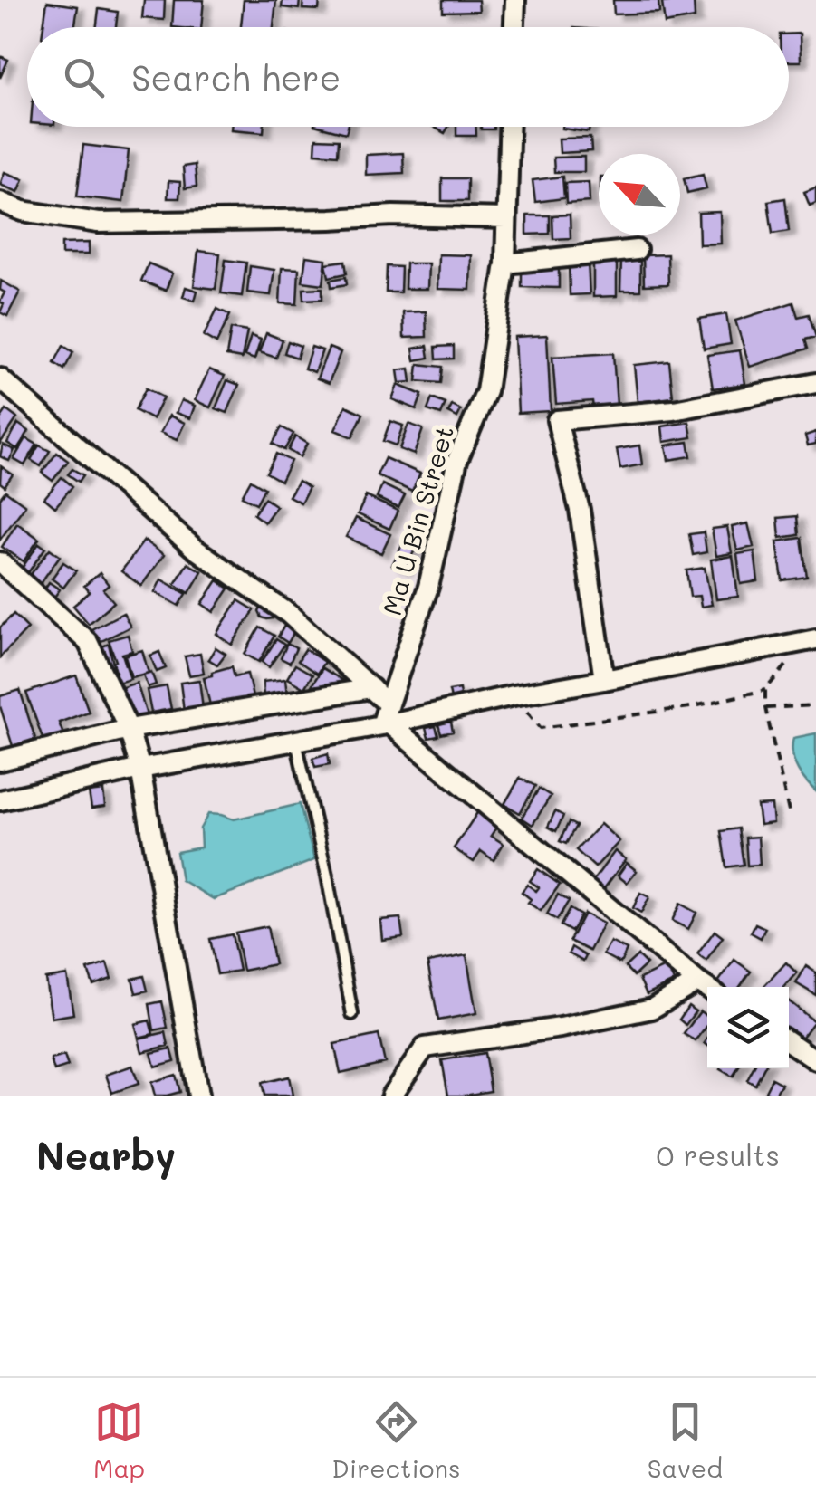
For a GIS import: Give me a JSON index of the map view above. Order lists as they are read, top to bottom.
{
  "streets": {
    "street": ["Ma U Bin Street"]
  },
  "north": "top left",
  "page": {
    "search": "Search here",
    "heading": ["Nearby", "0 results"],
    "nav": ["Map", "Directions", "Saved"]
  }
}
